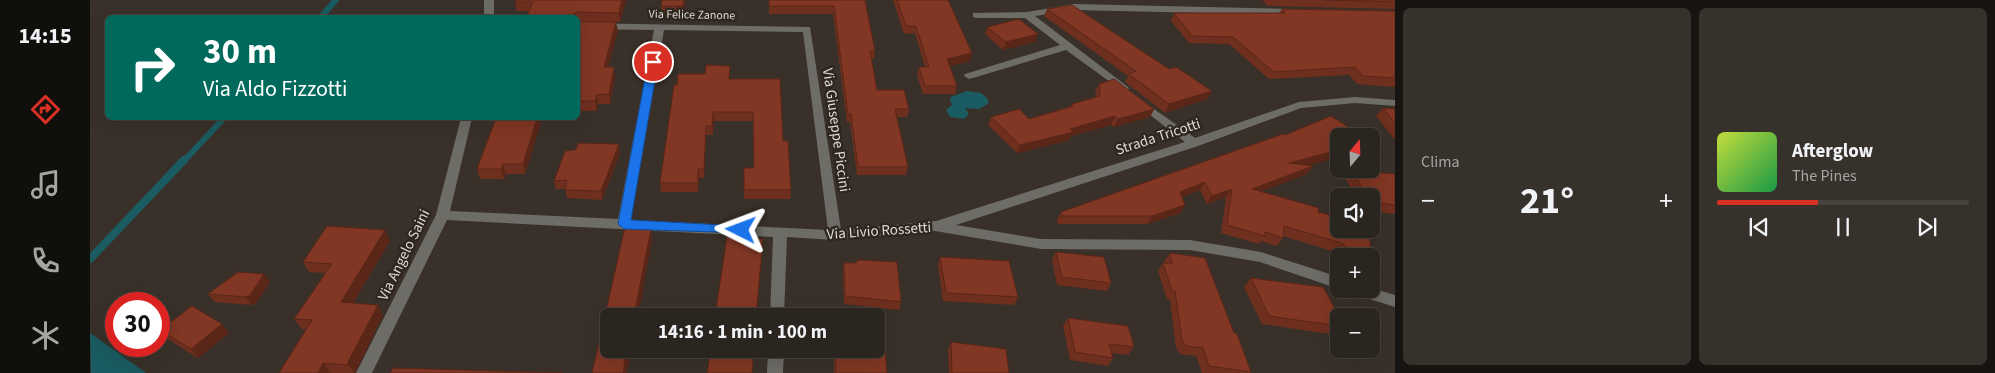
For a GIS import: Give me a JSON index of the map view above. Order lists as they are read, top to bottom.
{
  "streets": {
    "street": [
      "Via Felice Zanone",
      "Via Giuseppe Piccini",
      "Strada Tricotti",
      "Via Livio Rossetti",
      "Via Angelo Saini"
    ]
  },
  "crossings": [
    ["Via Felice Zanone", "Via Giuseppe Piccini"],
    ["Via Giuseppe Piccini", "Via Livio Rossetti"],
    ["Strada Tricotti", "Via Livio Rossetti"],
    ["Via Livio Rossetti", "Via Angelo Saini"]
  ],
  "north": "top",
  "page": {
    "tabs": "14:15",
    "tile": "Clima",
    "turn": ["30 m", "Via Aldo Fizzotti"],
    "map_buttons": ["+", "−"],
    "song": ["Afterglow", "The Pines"],
    "heat": ["−", "21°", "+"],
    "limit": "30",
    "trip": "14:16 · 1 min · 100 m"
  }
}
